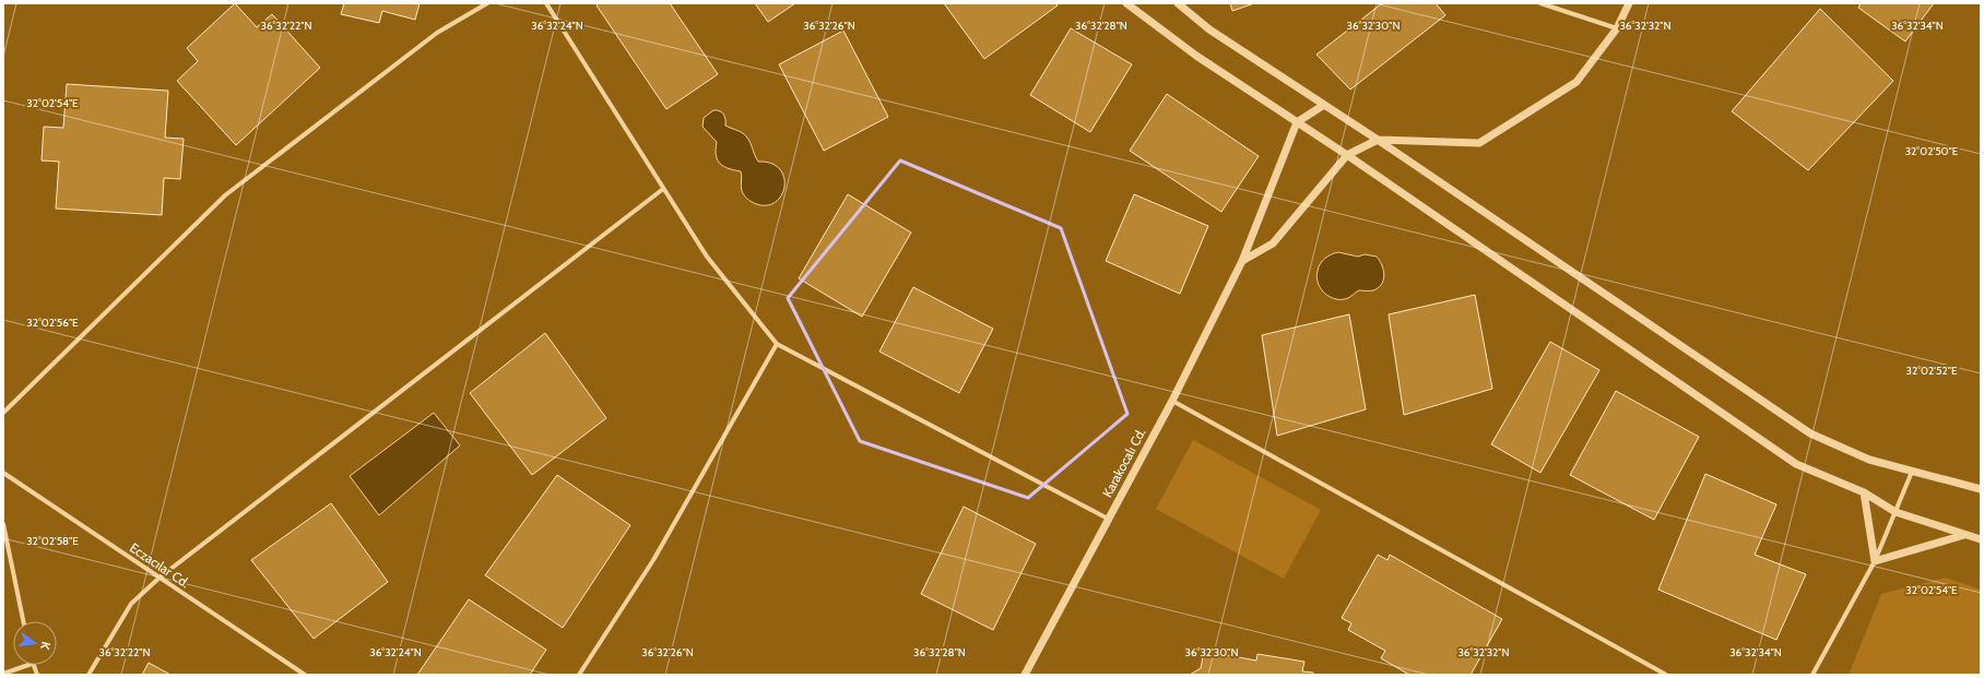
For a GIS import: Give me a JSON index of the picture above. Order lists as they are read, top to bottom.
{
  "streets": {
    "street": ["Karakocalı Cd.", "Eczacılar Cd."]
  },
  "north": "right",
  "coordinates": [
    "36°32'22\"N",
    "36°32'24\"N",
    "36°32'26\"N",
    "36°32'28\"N",
    "36°32'30\"N",
    "36°32'32\"N",
    "36°32'34\"N",
    "32°02'54\"E",
    "32°02'50\"E",
    "32°02'56\"E",
    "32°02'52\"E",
    "32°02'58\"E"
  ]
}
